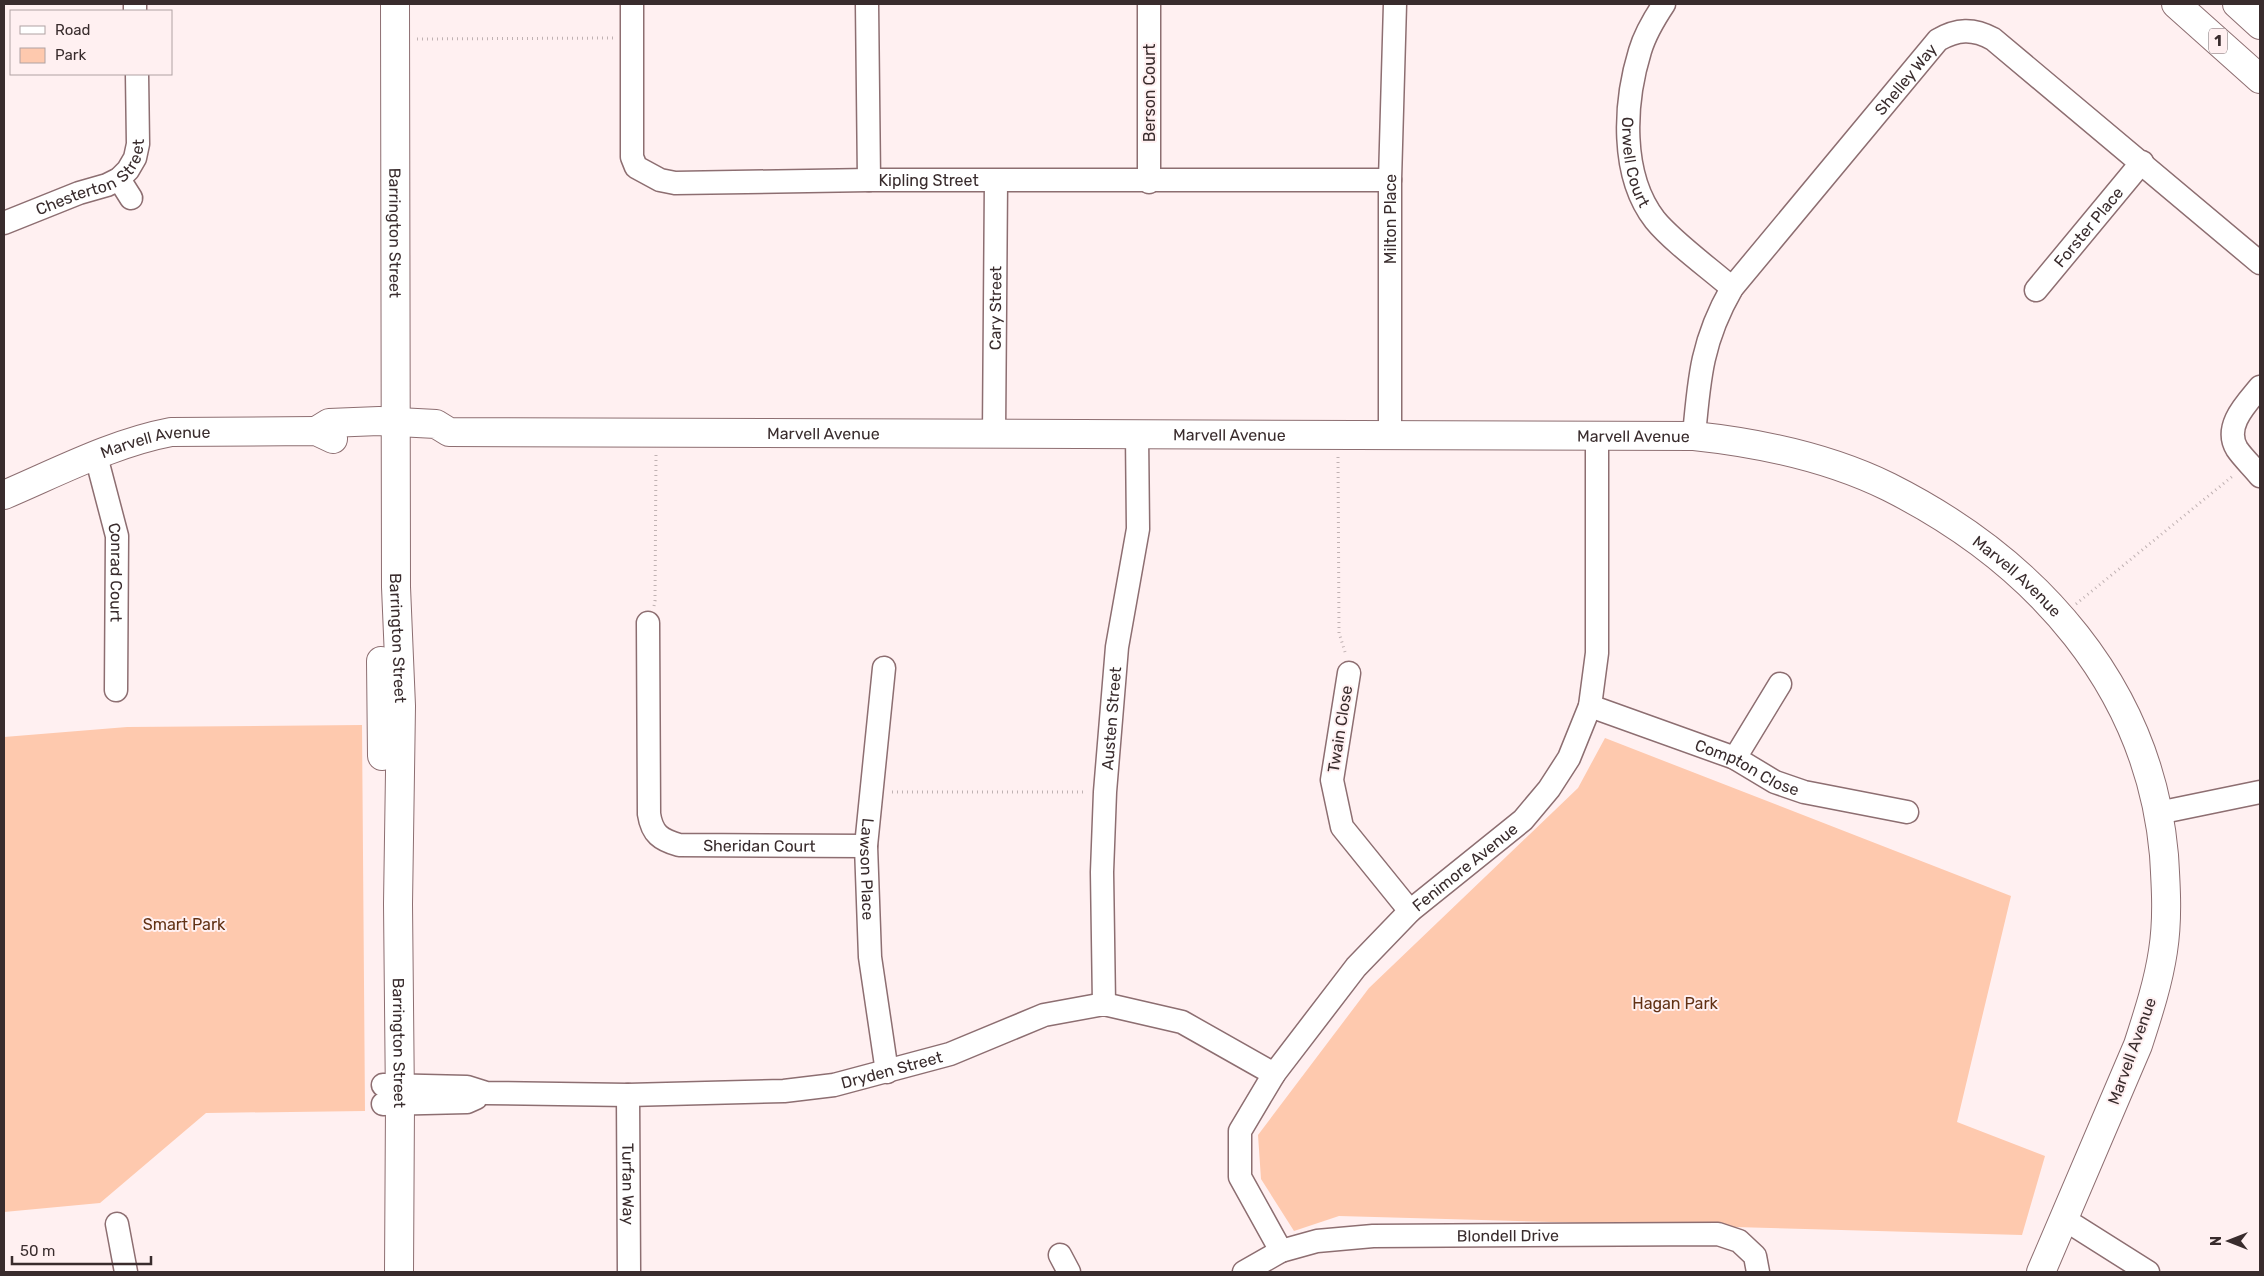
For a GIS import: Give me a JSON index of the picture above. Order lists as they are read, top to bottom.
{
  "streets": {
    "main road": ["1", "Barrington Street", "Marvell Avenue"],
    "street": [
      "Shelley Way",
      "Berson Court",
      "Orwell Court",
      "Chesterton Street",
      "Kipling Street",
      "Milton Place",
      "Forster Place",
      "Cary Street",
      "Conrad Court",
      "Austen Street",
      "Twain Close",
      "Compton Close",
      "Sheridan Court",
      "Fenimore Avenue",
      "Lawson Place",
      "Dryden Street",
      "Turfan Way",
      "Blondell Drive"
    ]
  },
  "crossings": [
    ["Shelley Way", "Orwell Court"],
    ["Shelley Way", "Forster Place"],
    ["Shelley Way", "Marvell Avenue"],
    ["Berson Court", "Kipling Street"],
    ["Kipling Street", "Milton Place"],
    ["Kipling Street", "Cary Street"],
    ["Milton Place", "Marvell Avenue"],
    ["Barrington Street", "Marvell Avenue"],
    ["Barrington Street", "Dryden Street"],
    ["Cary Street", "Marvell Avenue"],
    ["Marvell Avenue", "Conrad Court"],
    ["Marvell Avenue", "Austen Street"],
    ["Marvell Avenue", "Fenimore Avenue"],
    ["Austen Street", "Dryden Street"],
    ["Twain Close", "Fenimore Avenue"],
    ["Compton Close", "Fenimore Avenue"],
    ["Sheridan Court", "Lawson Place"],
    ["Fenimore Avenue", "Dryden Street"],
    ["Fenimore Avenue", "Blondell Drive"],
    ["Lawson Place", "Dryden Street"],
    ["Dryden Street", "Turfan Way"]
  ],
  "parks": ["Smart Park", "Hagan Park"],
  "legend": ["Road", "Park"],
  "scale_bar": "50 m",
  "north": "left"
}
